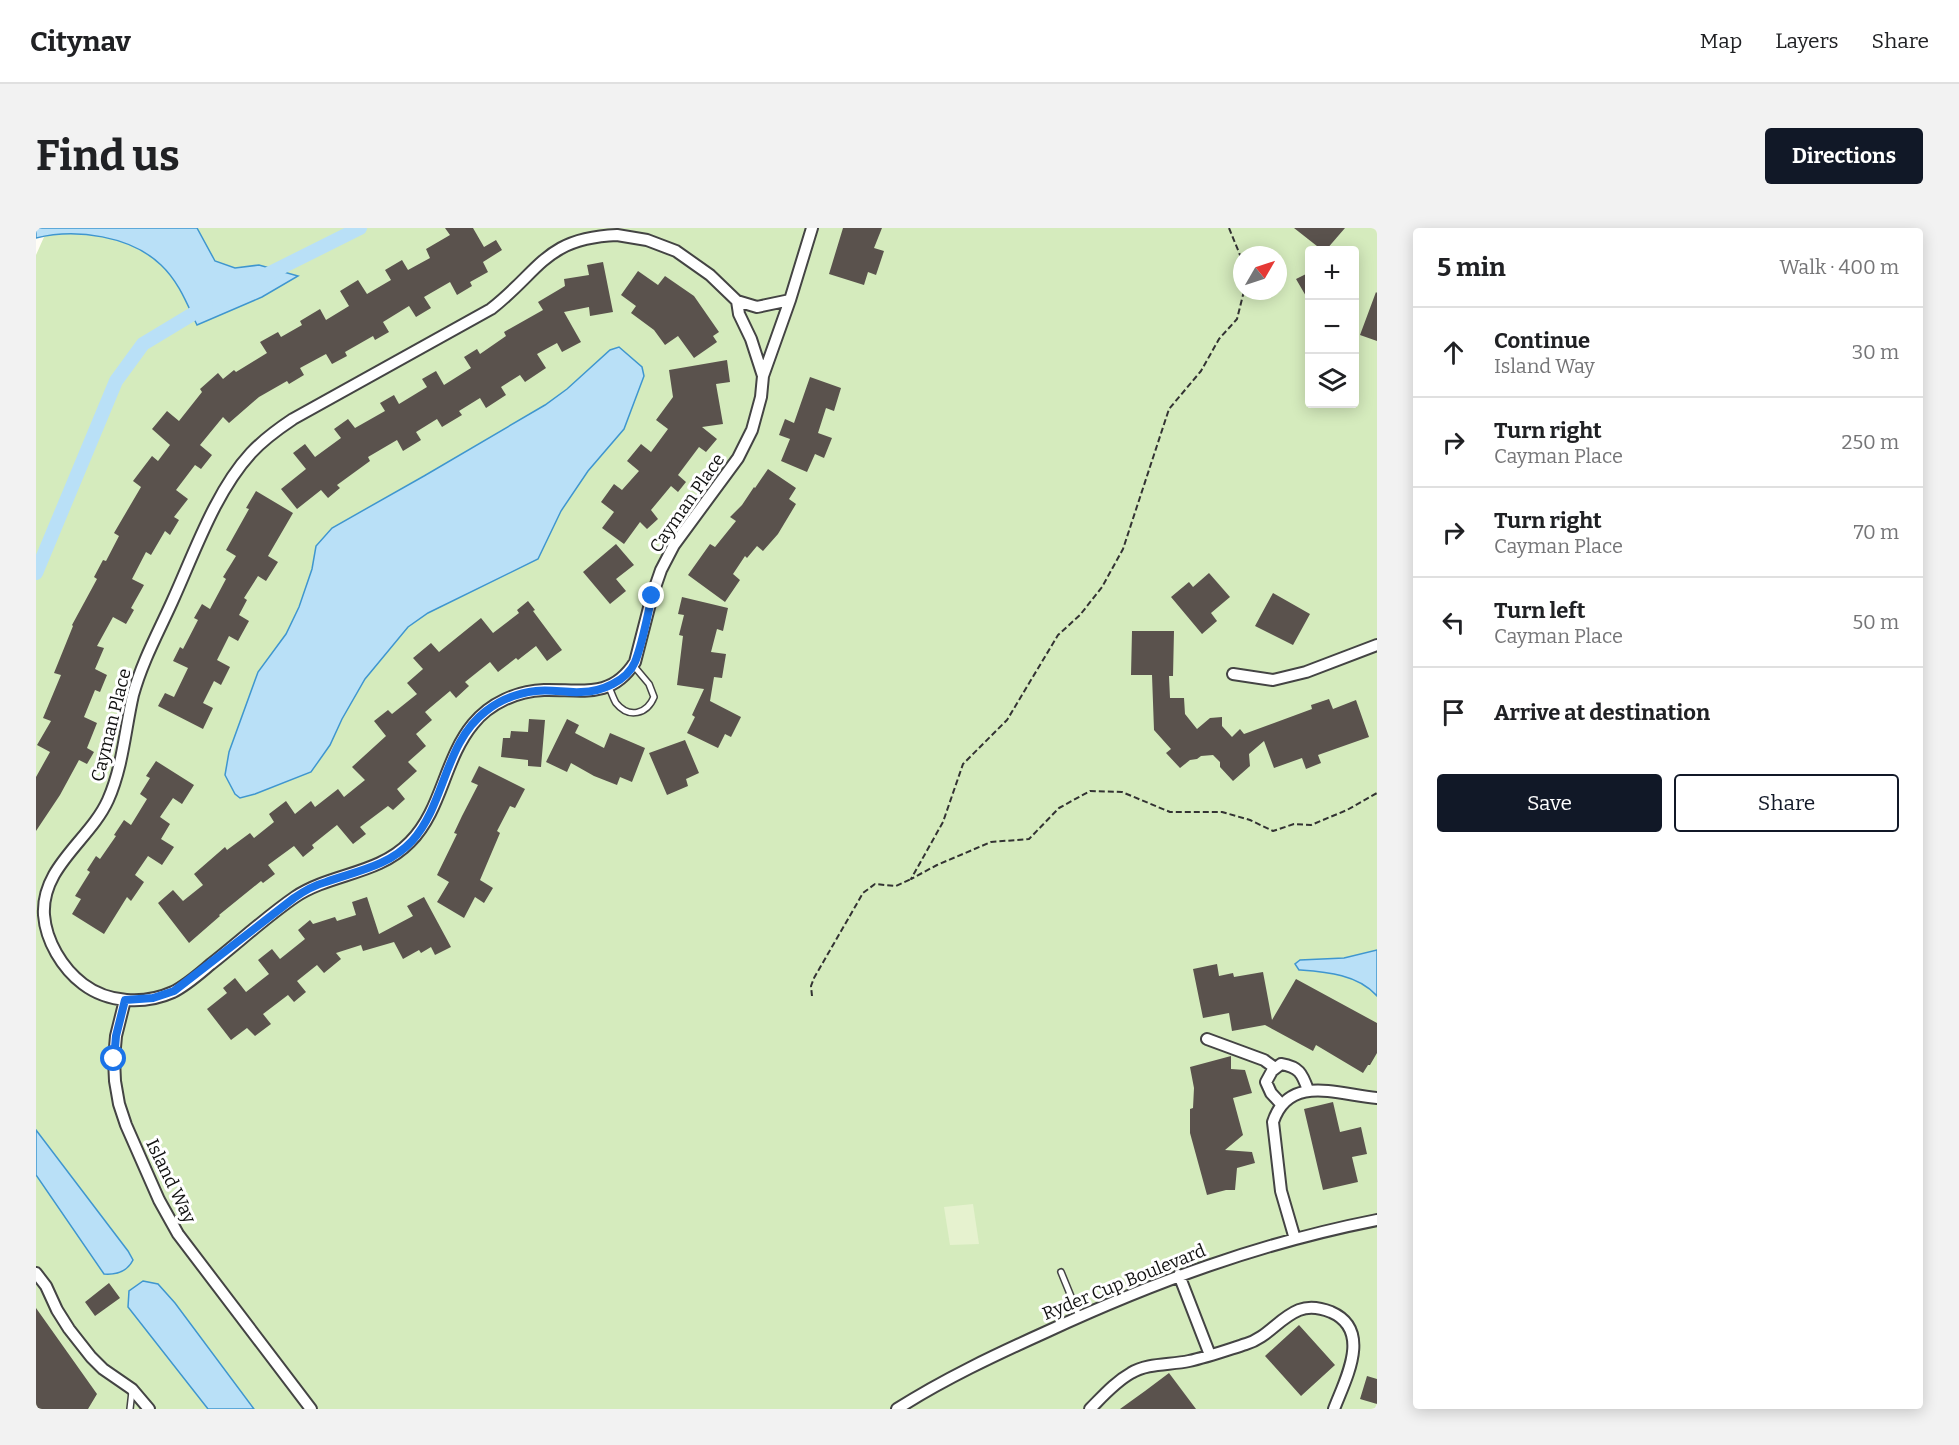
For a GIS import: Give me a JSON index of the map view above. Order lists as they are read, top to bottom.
{
  "streets": {
    "street": ["Cayman Place", "Island Way", "Ryder Cup Boulevard"]
  },
  "crossings": [
    ["Cayman Place", "Island Way"]
  ],
  "north": "top right",
  "page": {
    "header": "Citynav",
    "nav": ["Map", "Layers", "Share"],
    "buttons": [
      "Directions",
      ["Save", "Share"]
    ],
    "title": "Find us",
    "heading": ["5 min", "Walk · 400 m"],
    "map_buttons": ["+", "−"],
    "list": [
      ["Continue", "Island Way", "30 m"],
      ["Turn right", "Cayman Place", "250 m"],
      ["Turn right", "Cayman Place", "70 m"],
      ["Turn left", "Cayman Place", "50 m"],
      "Arrive at destination"
    ]
  }
}
